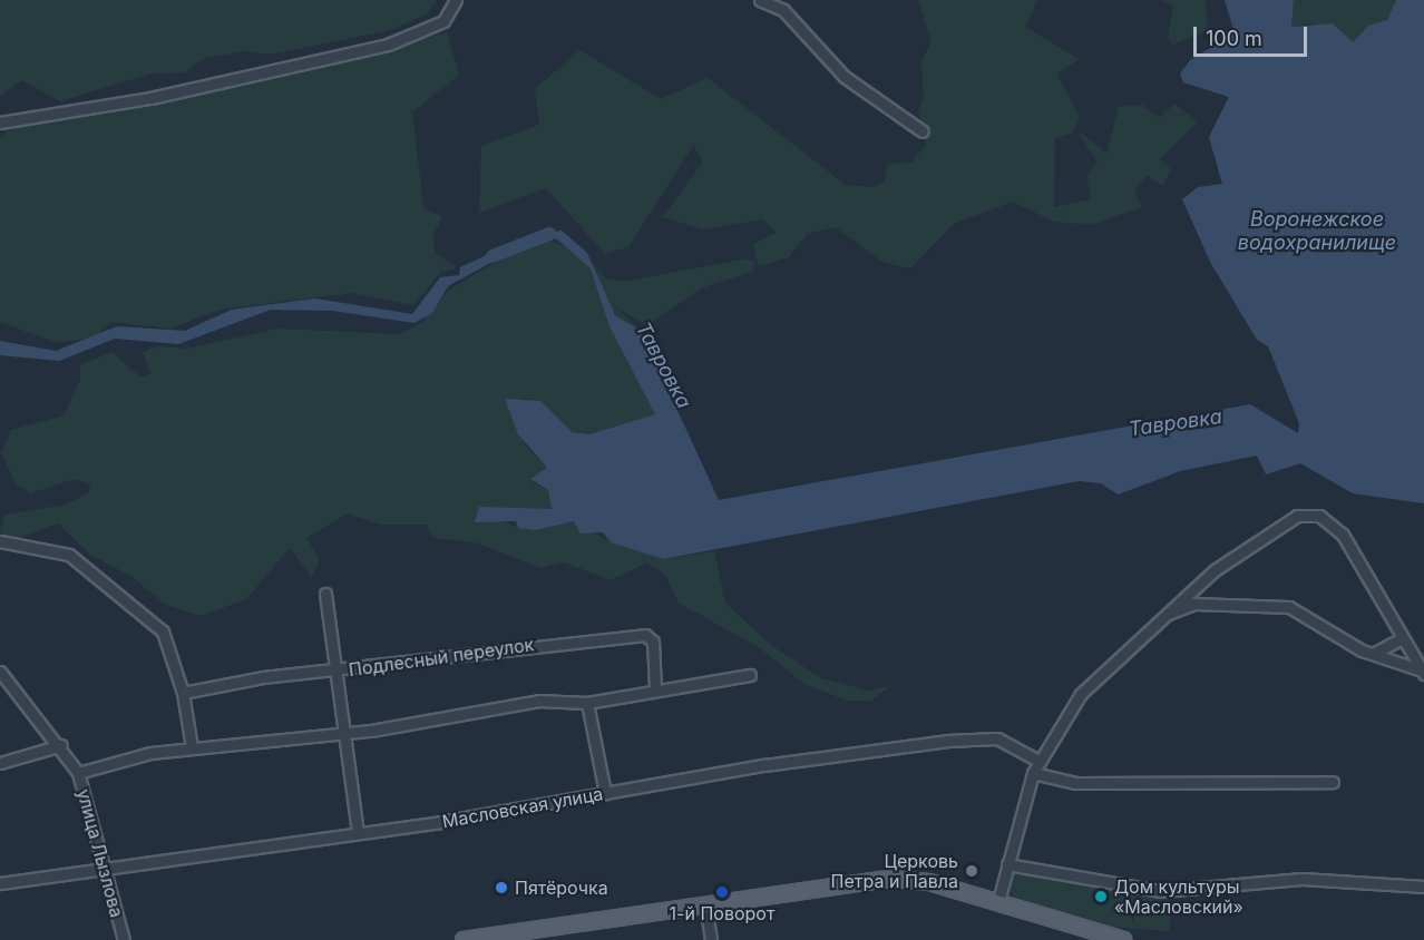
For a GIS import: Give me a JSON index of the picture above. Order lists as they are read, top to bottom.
{
  "streets": {
    "street": ["Подлесный переулок", "Масловская улица", "улица Лызлова"]
  },
  "crossings": [
    ["Масловская улица", "улица Лызлова"]
  ],
  "water": ["Воронежское водохранилище", "Тавровка"],
  "places": [
    "Церковь Петра и Павла",
    "Пятёрочка",
    "1-й Поворот",
    "Дом культуры «Масловский»"
  ],
  "scale_bar": "100 m"
}
